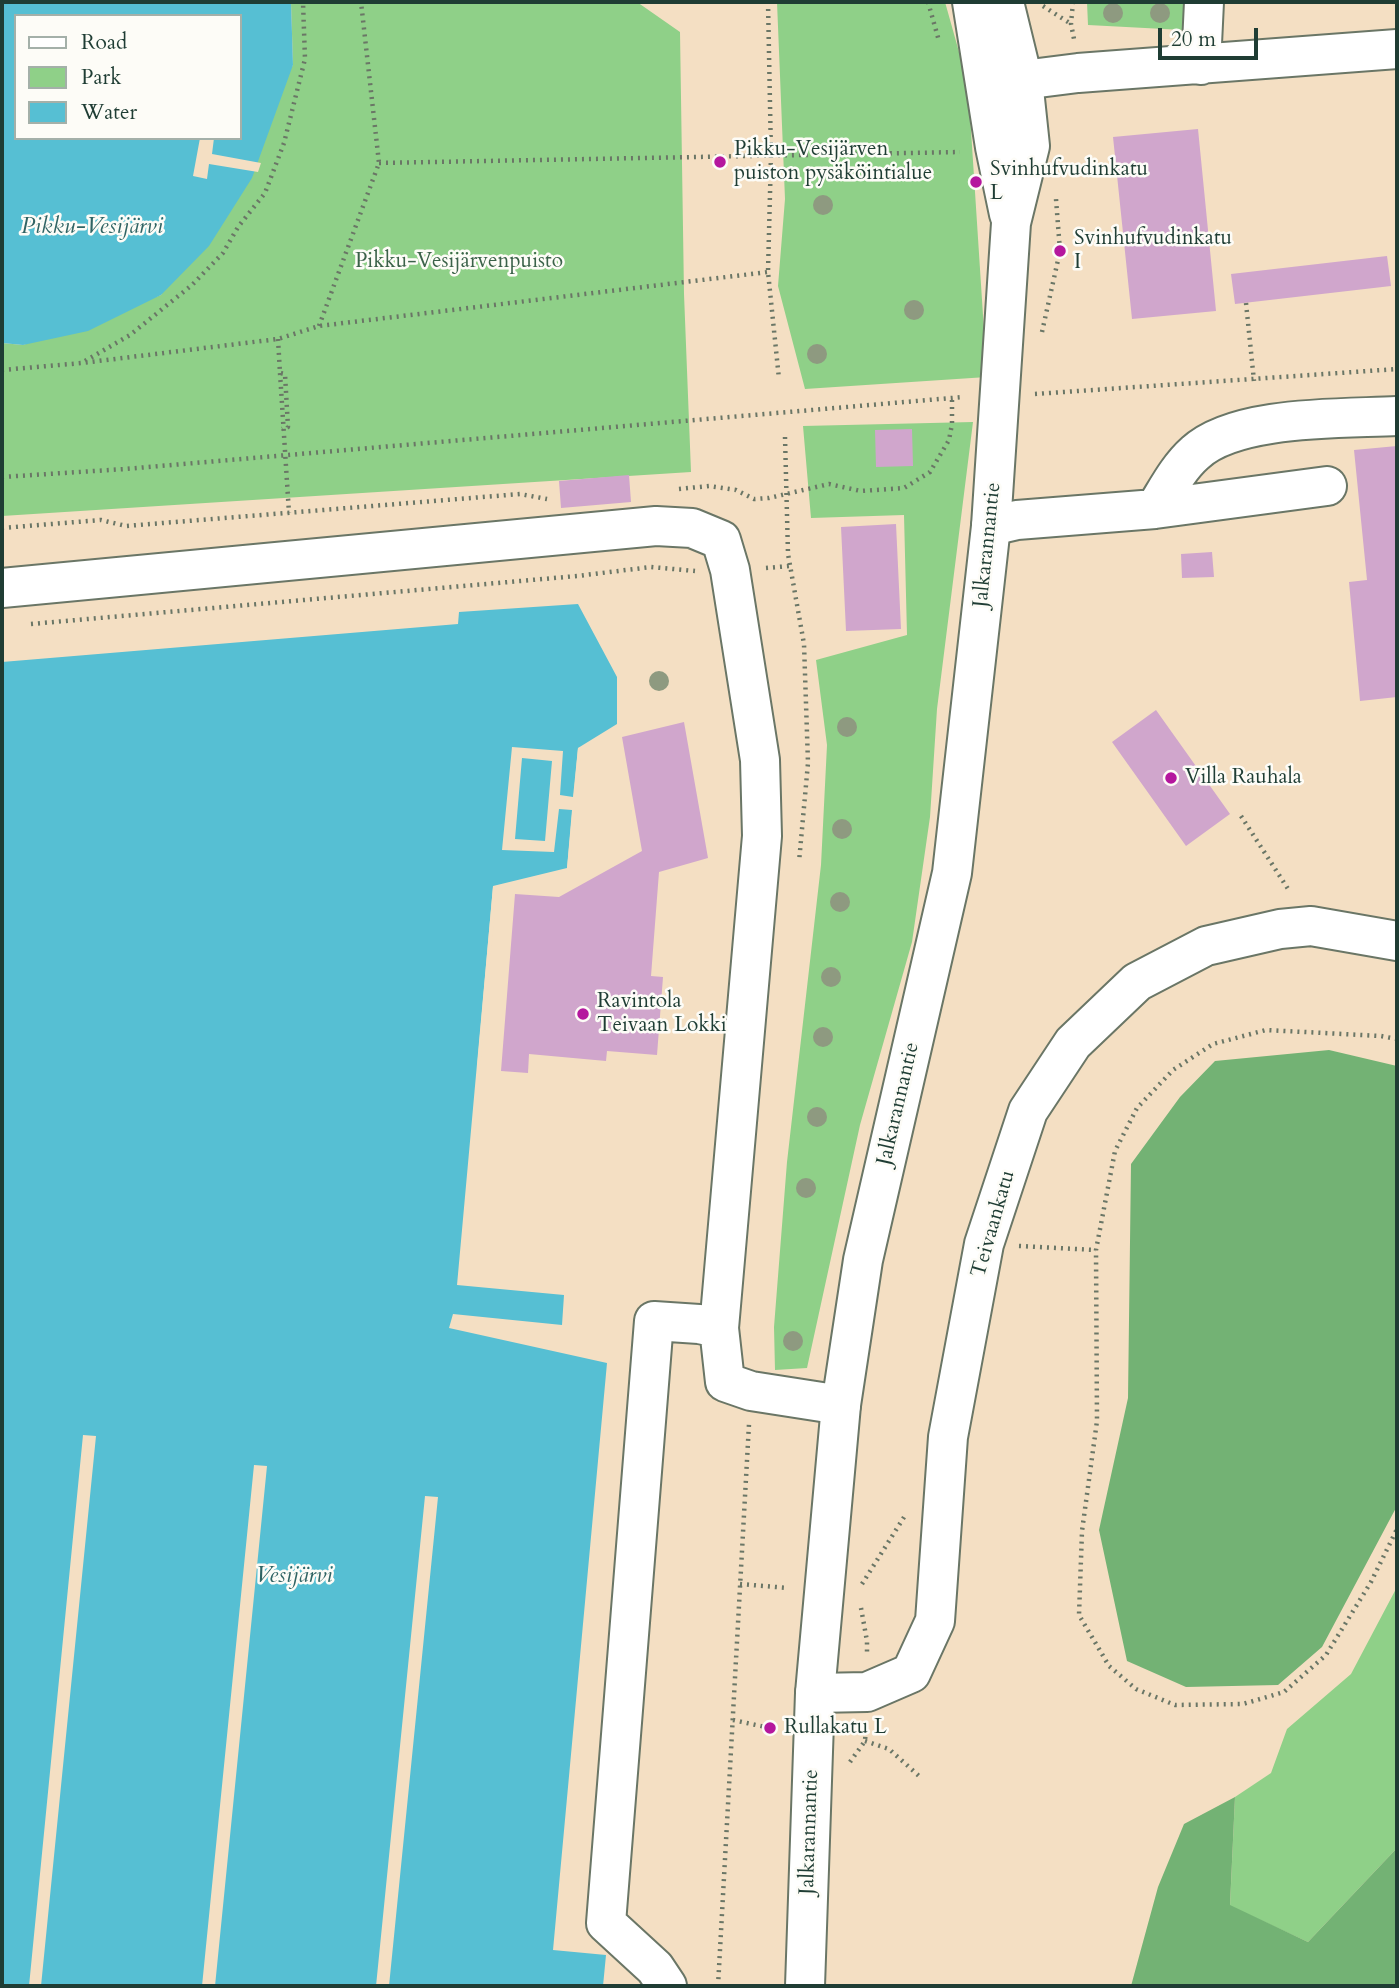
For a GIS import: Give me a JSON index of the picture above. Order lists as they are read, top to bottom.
{
  "streets": {
    "main road": ["Jalkarannantie", "Teivaankatu"]
  },
  "crossings": [
    ["Jalkarannantie", "Teivaankatu"]
  ],
  "water": ["Pikku-Vesijärvi", "Vesijärvi"],
  "parks": ["Pikku-Vesijärvenpuisto"],
  "places": [
    "Pikku-Vesijärven puiston pysäköintialue",
    "Svinhufvudinkatu L",
    "Svinhufvudinkatu I",
    "Villa Rauhala",
    "Ravintola Teivaan Lokki",
    "Rullakatu L"
  ],
  "legend": ["Road", "Park", "Water"],
  "scale_bar": "20 m"
}
